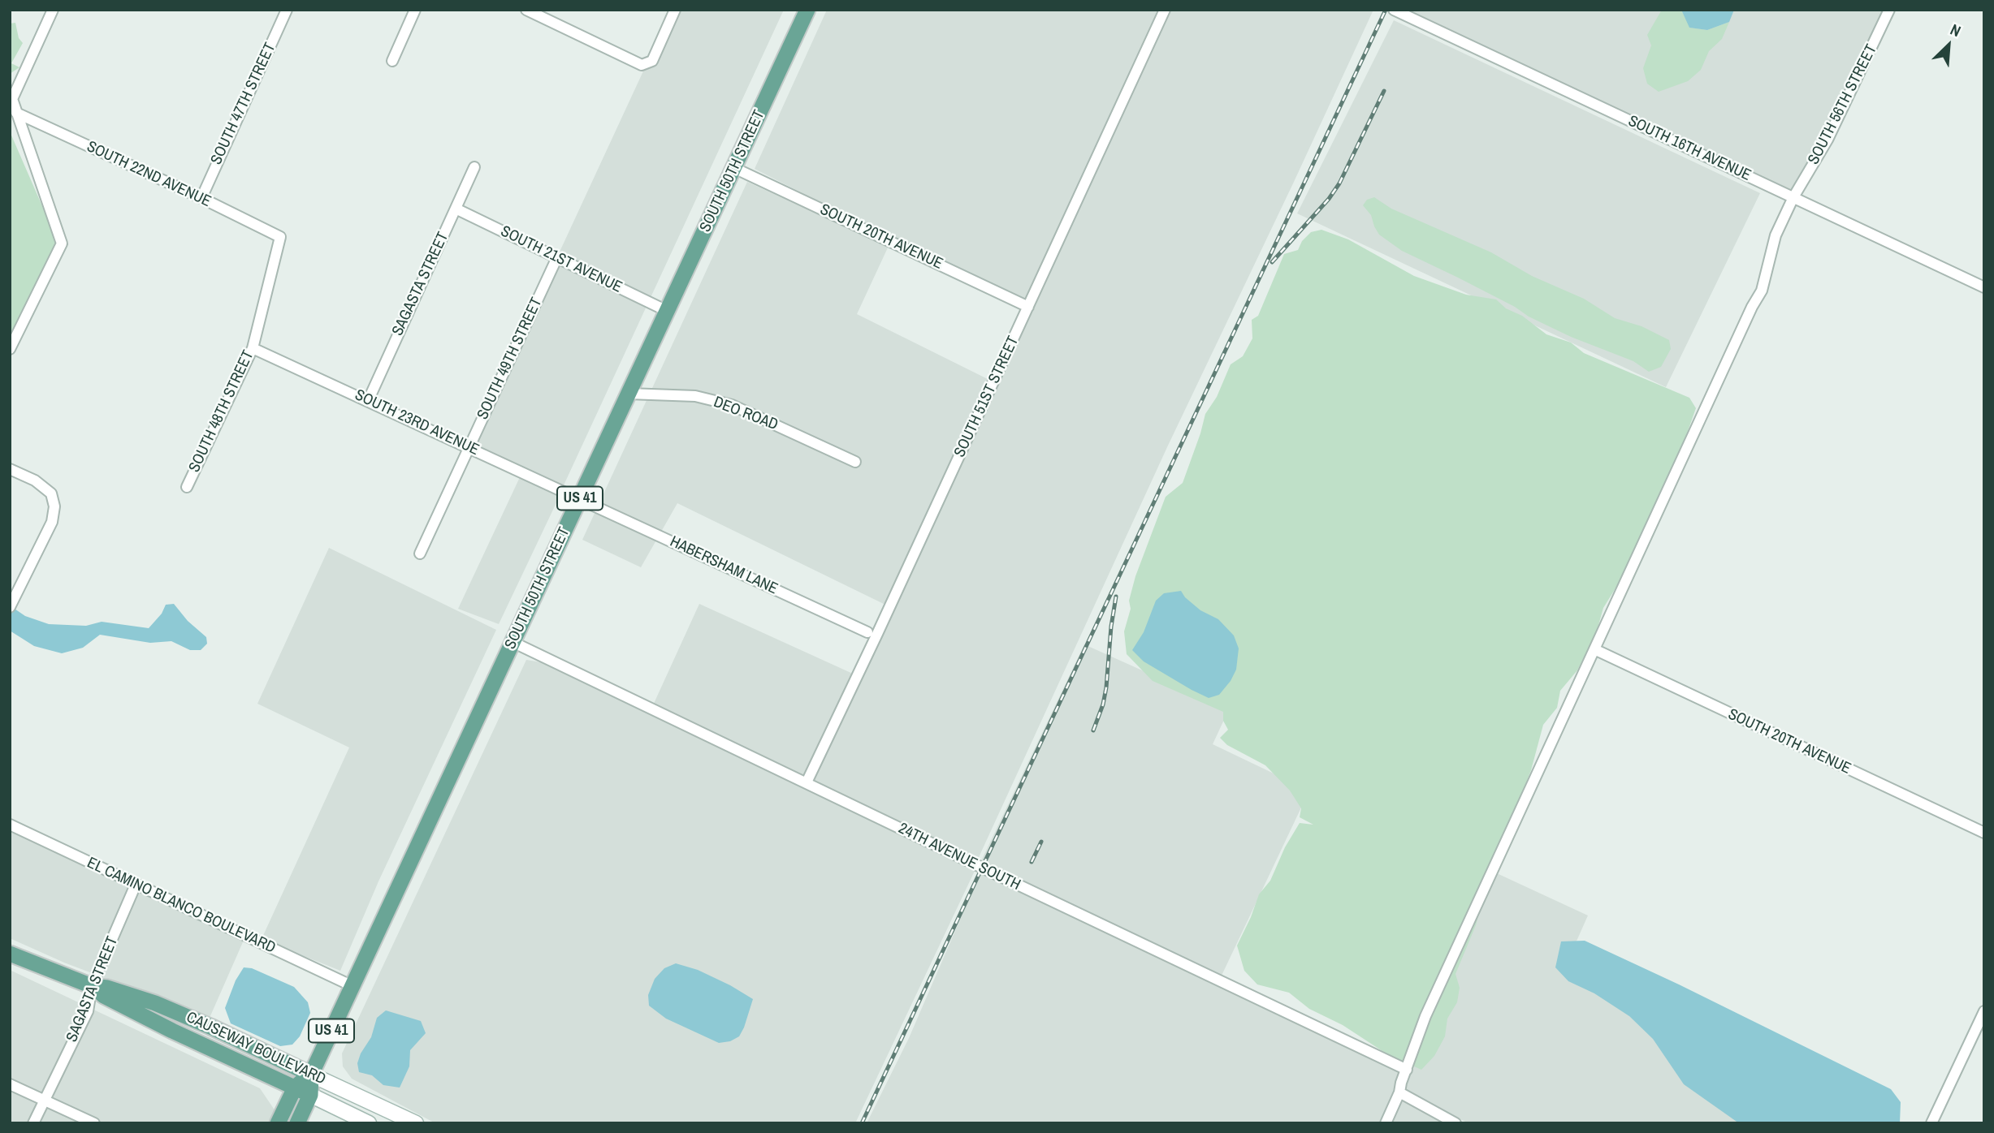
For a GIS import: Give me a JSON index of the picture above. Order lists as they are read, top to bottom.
{
  "streets": {
    "main road": ["SOUTH 50TH STREET", "US 41", "CAUSEWAY BOULEVARD"],
    "street": [
      "SOUTH 47TH STREET",
      "SOUTH 56TH STREET",
      "SOUTH 16TH AVENUE",
      "SOUTH 22ND AVENUE",
      "SOUTH 20TH AVENUE",
      "SOUTH 21ST AVENUE",
      "SAGASTA STREET",
      "SOUTH 49TH STREET",
      "SOUTH 51ST STREET",
      "SOUTH 48TH STREET",
      "DEO ROAD",
      "SOUTH 23RD AVENUE",
      "HABERSHAM LANE",
      "24TH AVENUE SOUTH",
      "EL CAMINO BLANCO BOULEVARD"
    ]
  },
  "crossings": [
    ["SOUTH 47TH STREET", "SOUTH 22ND AVENUE"],
    ["SOUTH 56TH STREET", "SOUTH 16TH AVENUE"],
    ["SOUTH 56TH STREET", "SOUTH 20TH AVENUE"],
    ["SOUTH 56TH STREET", "24TH AVENUE SOUTH"],
    ["SOUTH 50TH STREET", "SOUTH 20TH AVENUE"],
    ["SOUTH 50TH STREET", "SOUTH 21ST AVENUE"],
    ["SOUTH 50TH STREET", "DEO ROAD"],
    ["SOUTH 50TH STREET", "SOUTH 23RD AVENUE"],
    ["SOUTH 50TH STREET", "HABERSHAM LANE"],
    ["SOUTH 50TH STREET", "24TH AVENUE SOUTH"],
    ["SOUTH 50TH STREET", "EL CAMINO BLANCO BOULEVARD"],
    ["SOUTH 50TH STREET", "CAUSEWAY BOULEVARD"],
    ["SOUTH 22ND AVENUE", "SOUTH 48TH STREET"],
    ["SOUTH 20TH AVENUE", "SOUTH 51ST STREET"],
    ["SOUTH 21ST AVENUE", "SAGASTA STREET"],
    ["SOUTH 21ST AVENUE", "SOUTH 49TH STREET"],
    ["SAGASTA STREET", "SOUTH 23RD AVENUE"],
    ["SAGASTA STREET", "EL CAMINO BLANCO BOULEVARD"],
    ["SAGASTA STREET", "CAUSEWAY BOULEVARD"],
    ["SOUTH 49TH STREET", "SOUTH 23RD AVENUE"],
    ["SOUTH 51ST STREET", "24TH AVENUE SOUTH"],
    ["SOUTH 48TH STREET", "SOUTH 23RD AVENUE"],
    ["SOUTH 23RD AVENUE", "HABERSHAM LANE"]
  ],
  "north": "top right"
}
